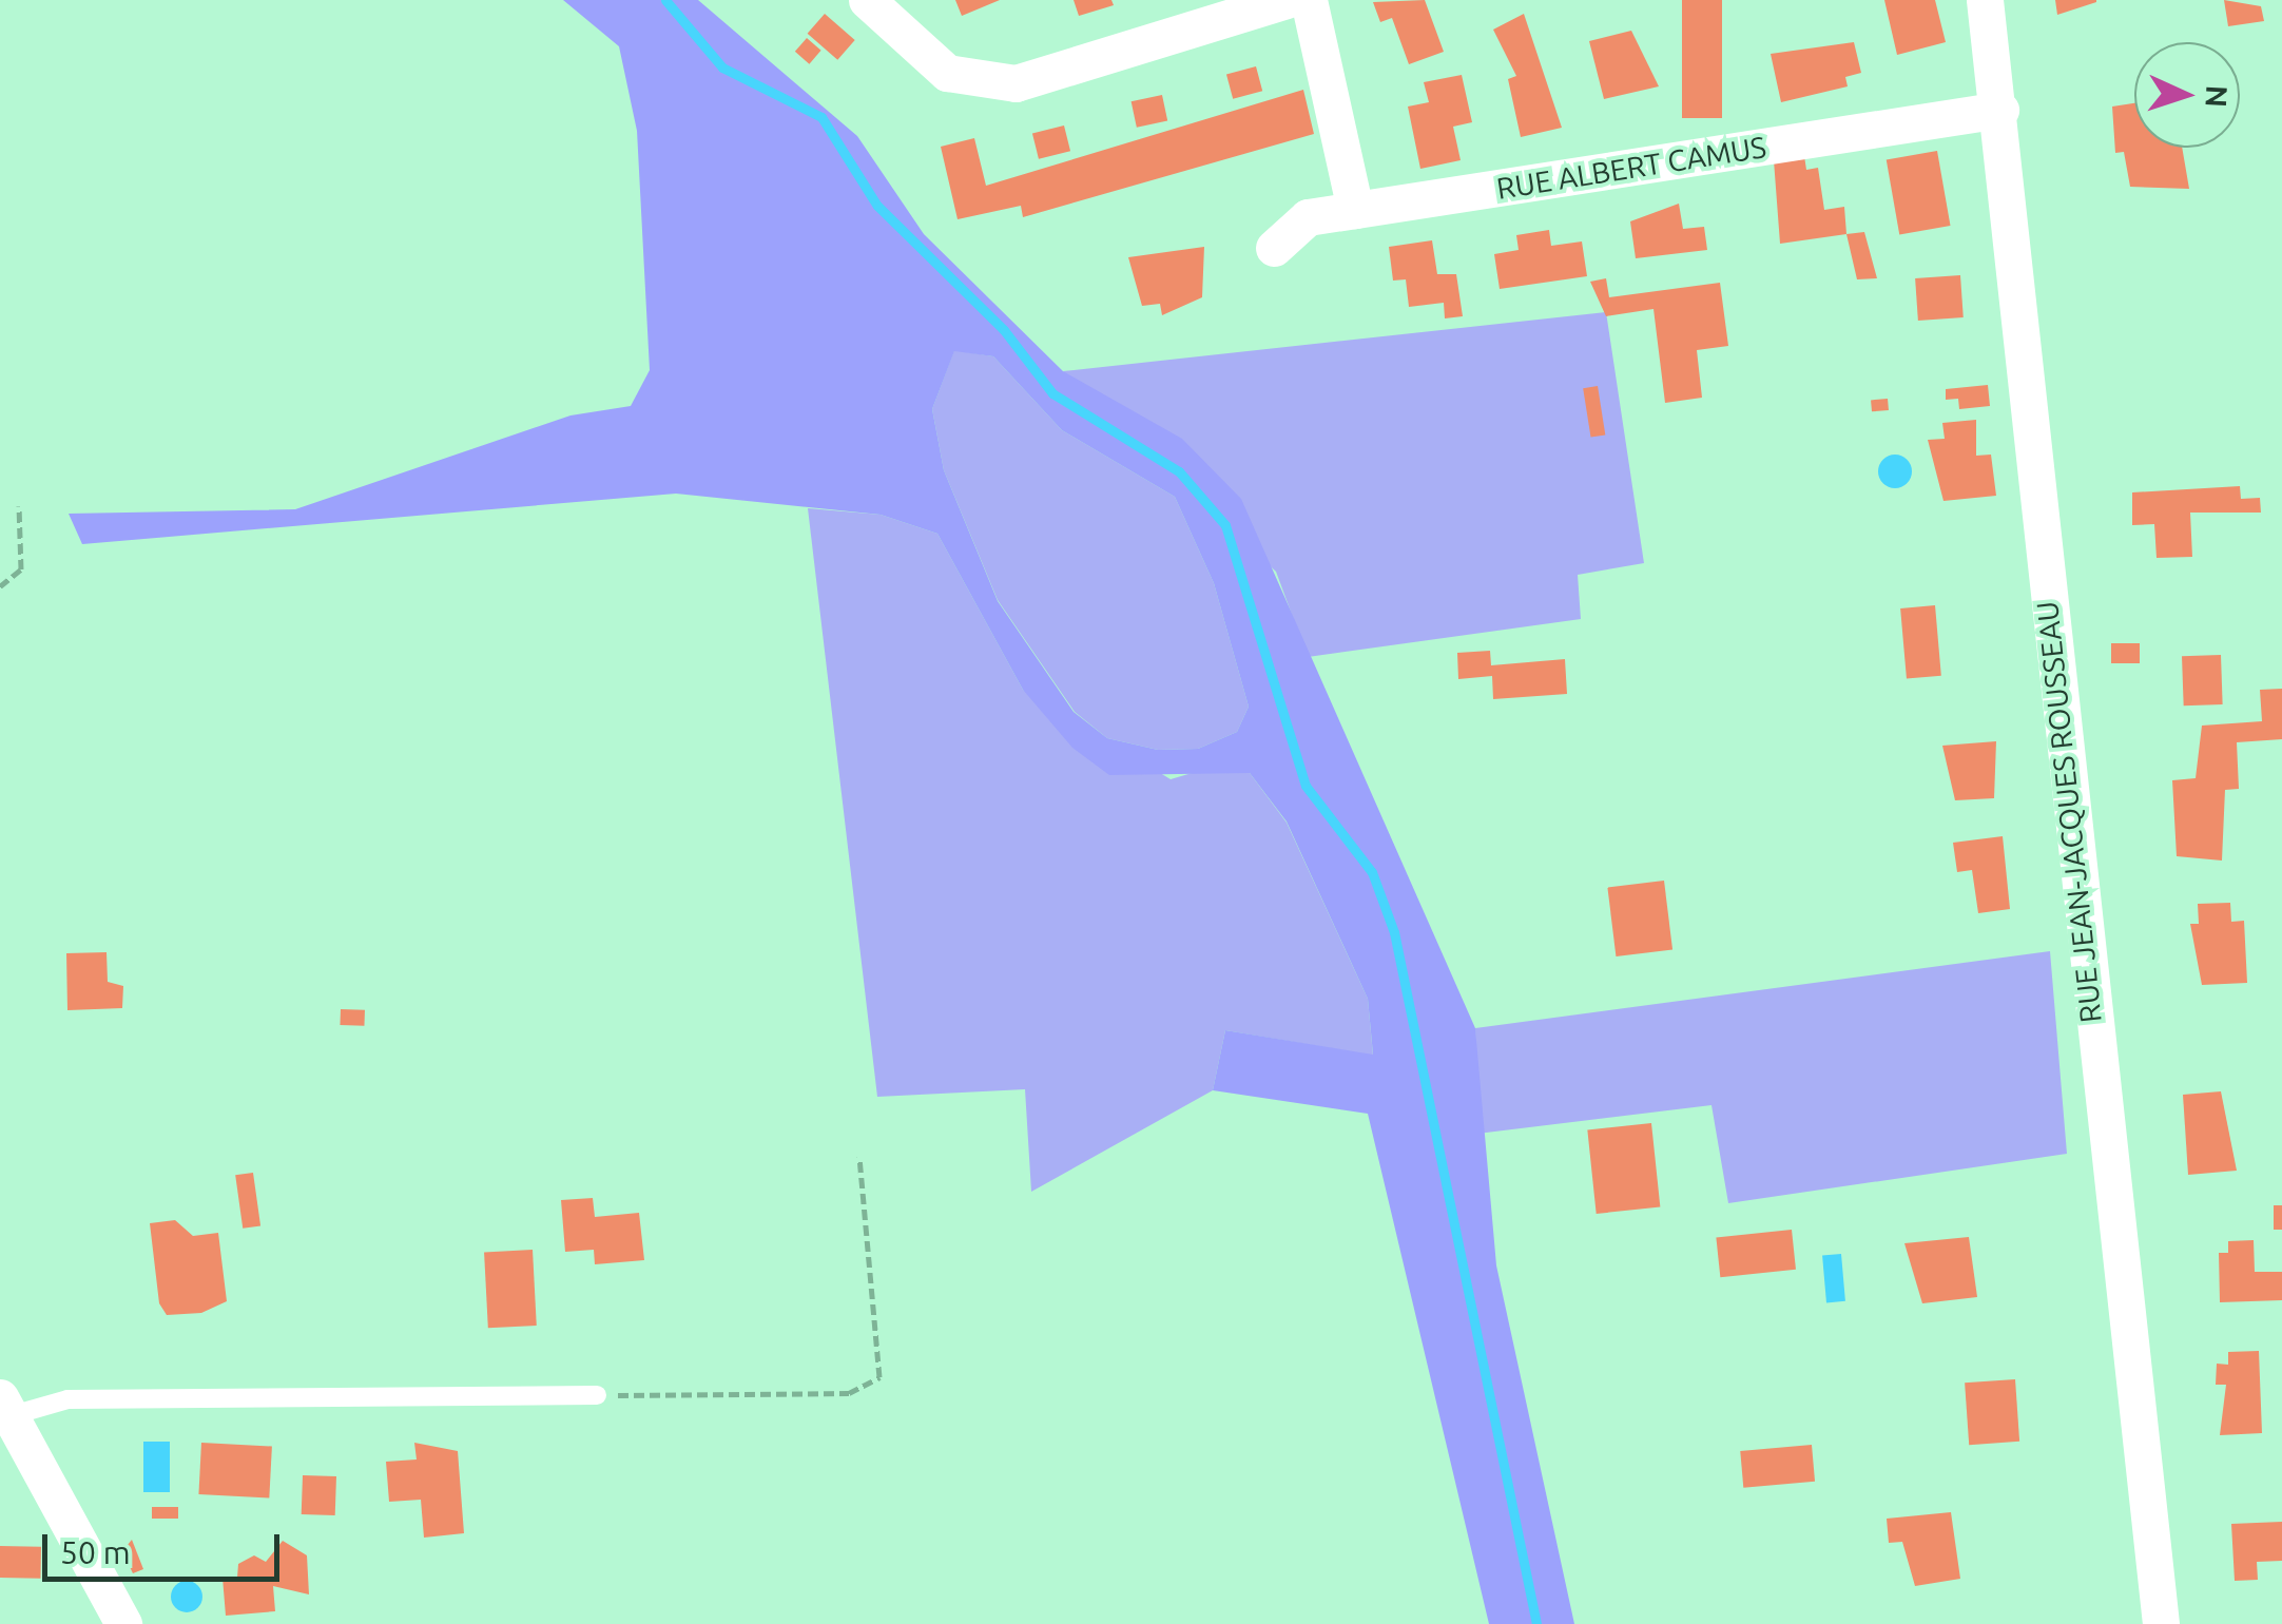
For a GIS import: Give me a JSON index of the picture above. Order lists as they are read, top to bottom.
{
  "streets": {
    "street": ["RUE ALBERT CAMUS", "RUE JEAN-JACQUES ROUSSEAU"]
  },
  "crossings": [
    ["RUE ALBERT CAMUS", "RUE JEAN-JACQUES ROUSSEAU"]
  ],
  "scale_bar": "50 m",
  "north": "right"
}
